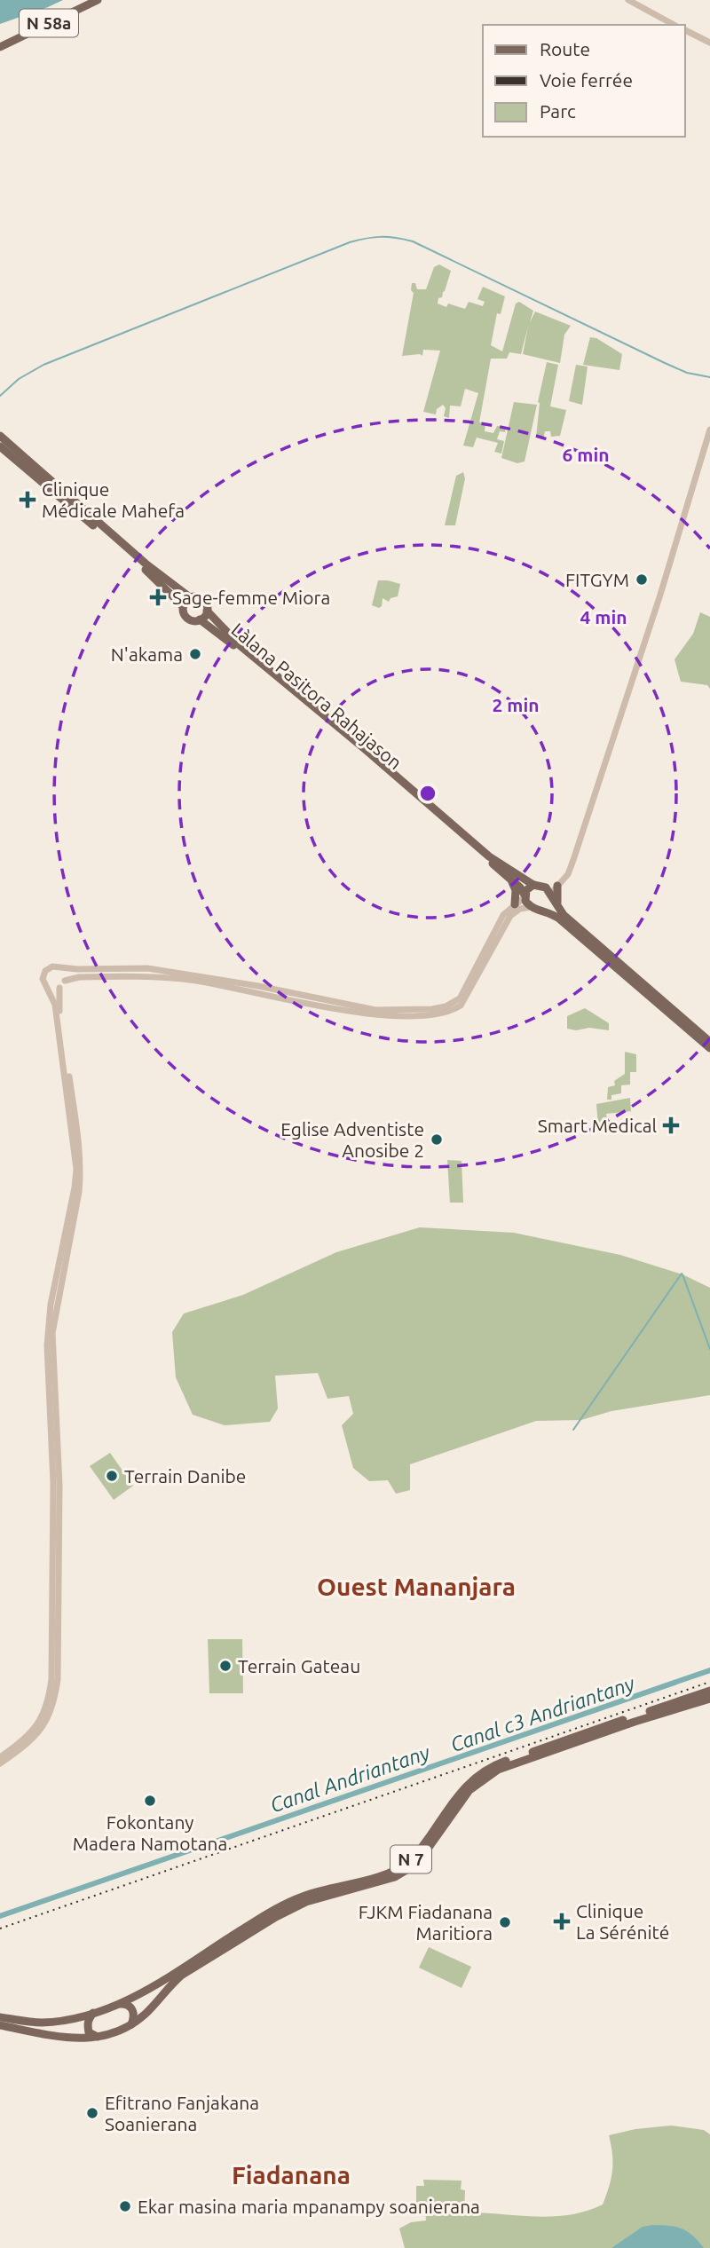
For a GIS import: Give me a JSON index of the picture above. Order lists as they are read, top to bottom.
{
  "streets": {
    "main road": ["N 58a", "Làlana Pasitora Rahajason", "N 7"]
  },
  "districts": ["Ouest Mananjara", "Fiadanana"],
  "water": ["Canal c3 Andriantany", "Canal Andriantany"],
  "places": {
    "health": [
      "Clinique Médicale Mahefa",
      "Sage-femme Miora",
      "Smart Medical",
      "Clinique La Sérénité"
    ],
    "other": [
      "FITGYM",
      "N'akama",
      "Eglise Adventiste Anosibe 2",
      "Terrain Danibe",
      "Terrain Gateau",
      "Fokontany Madera Namotana",
      "FJKM Fiadanana Maritiora",
      "Efitrano Fanjakana Soanierana",
      "Ekar masina maria mpanampy soanierana"
    ]
  },
  "legend": ["Route", "Voie ferrée", "Parc"],
  "rings": ["6 min", "4 min", "2 min"]
}
